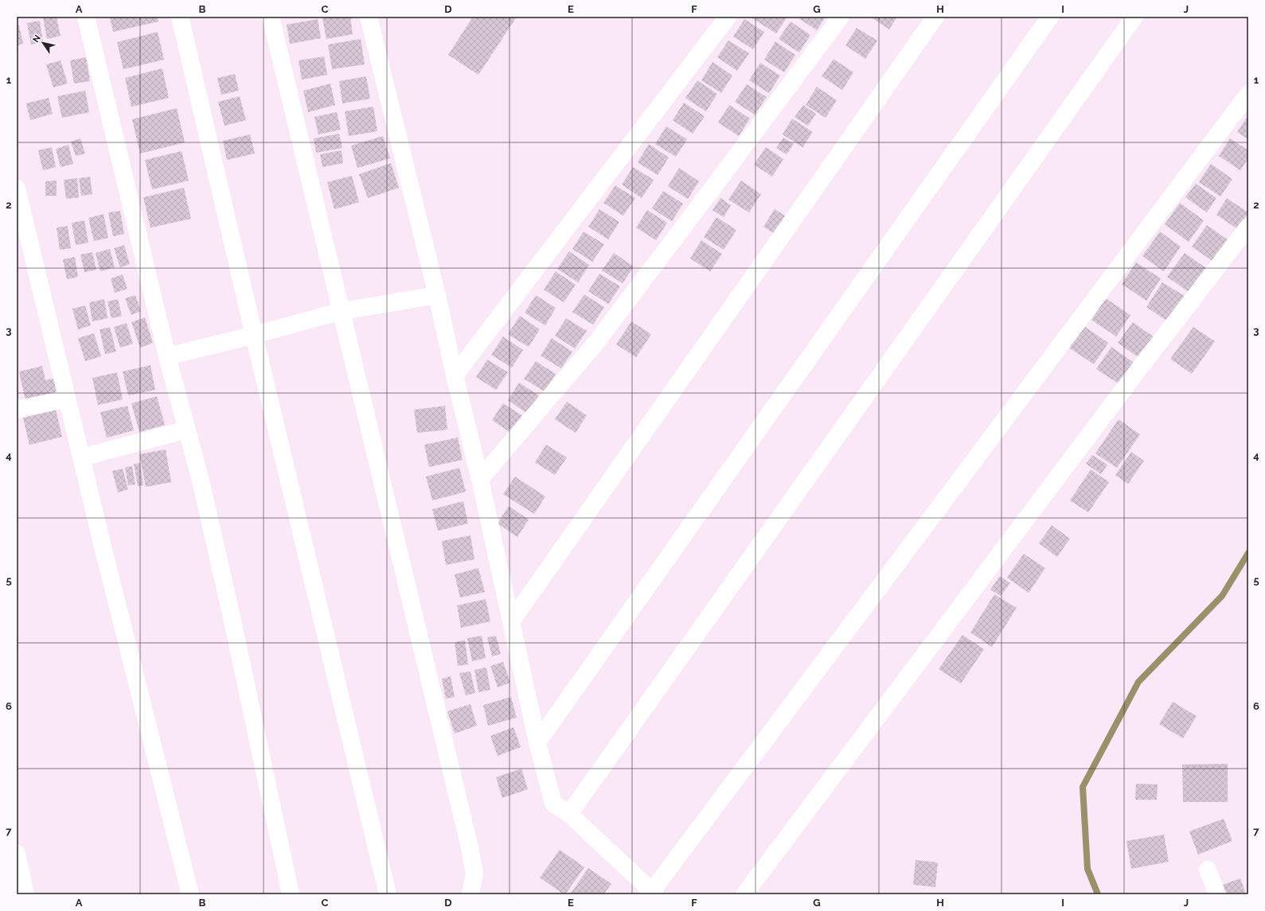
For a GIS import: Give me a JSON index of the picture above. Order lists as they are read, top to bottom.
{
  "north": "top left",
  "grid": {
    "columns": [
      "A",
      "B",
      "C",
      "D",
      "E",
      "F",
      "G",
      "H",
      "I",
      "J"
    ],
    "rows": [
      "1",
      "2",
      "3",
      "4",
      "5",
      "6",
      "7"
    ]
  }
}
